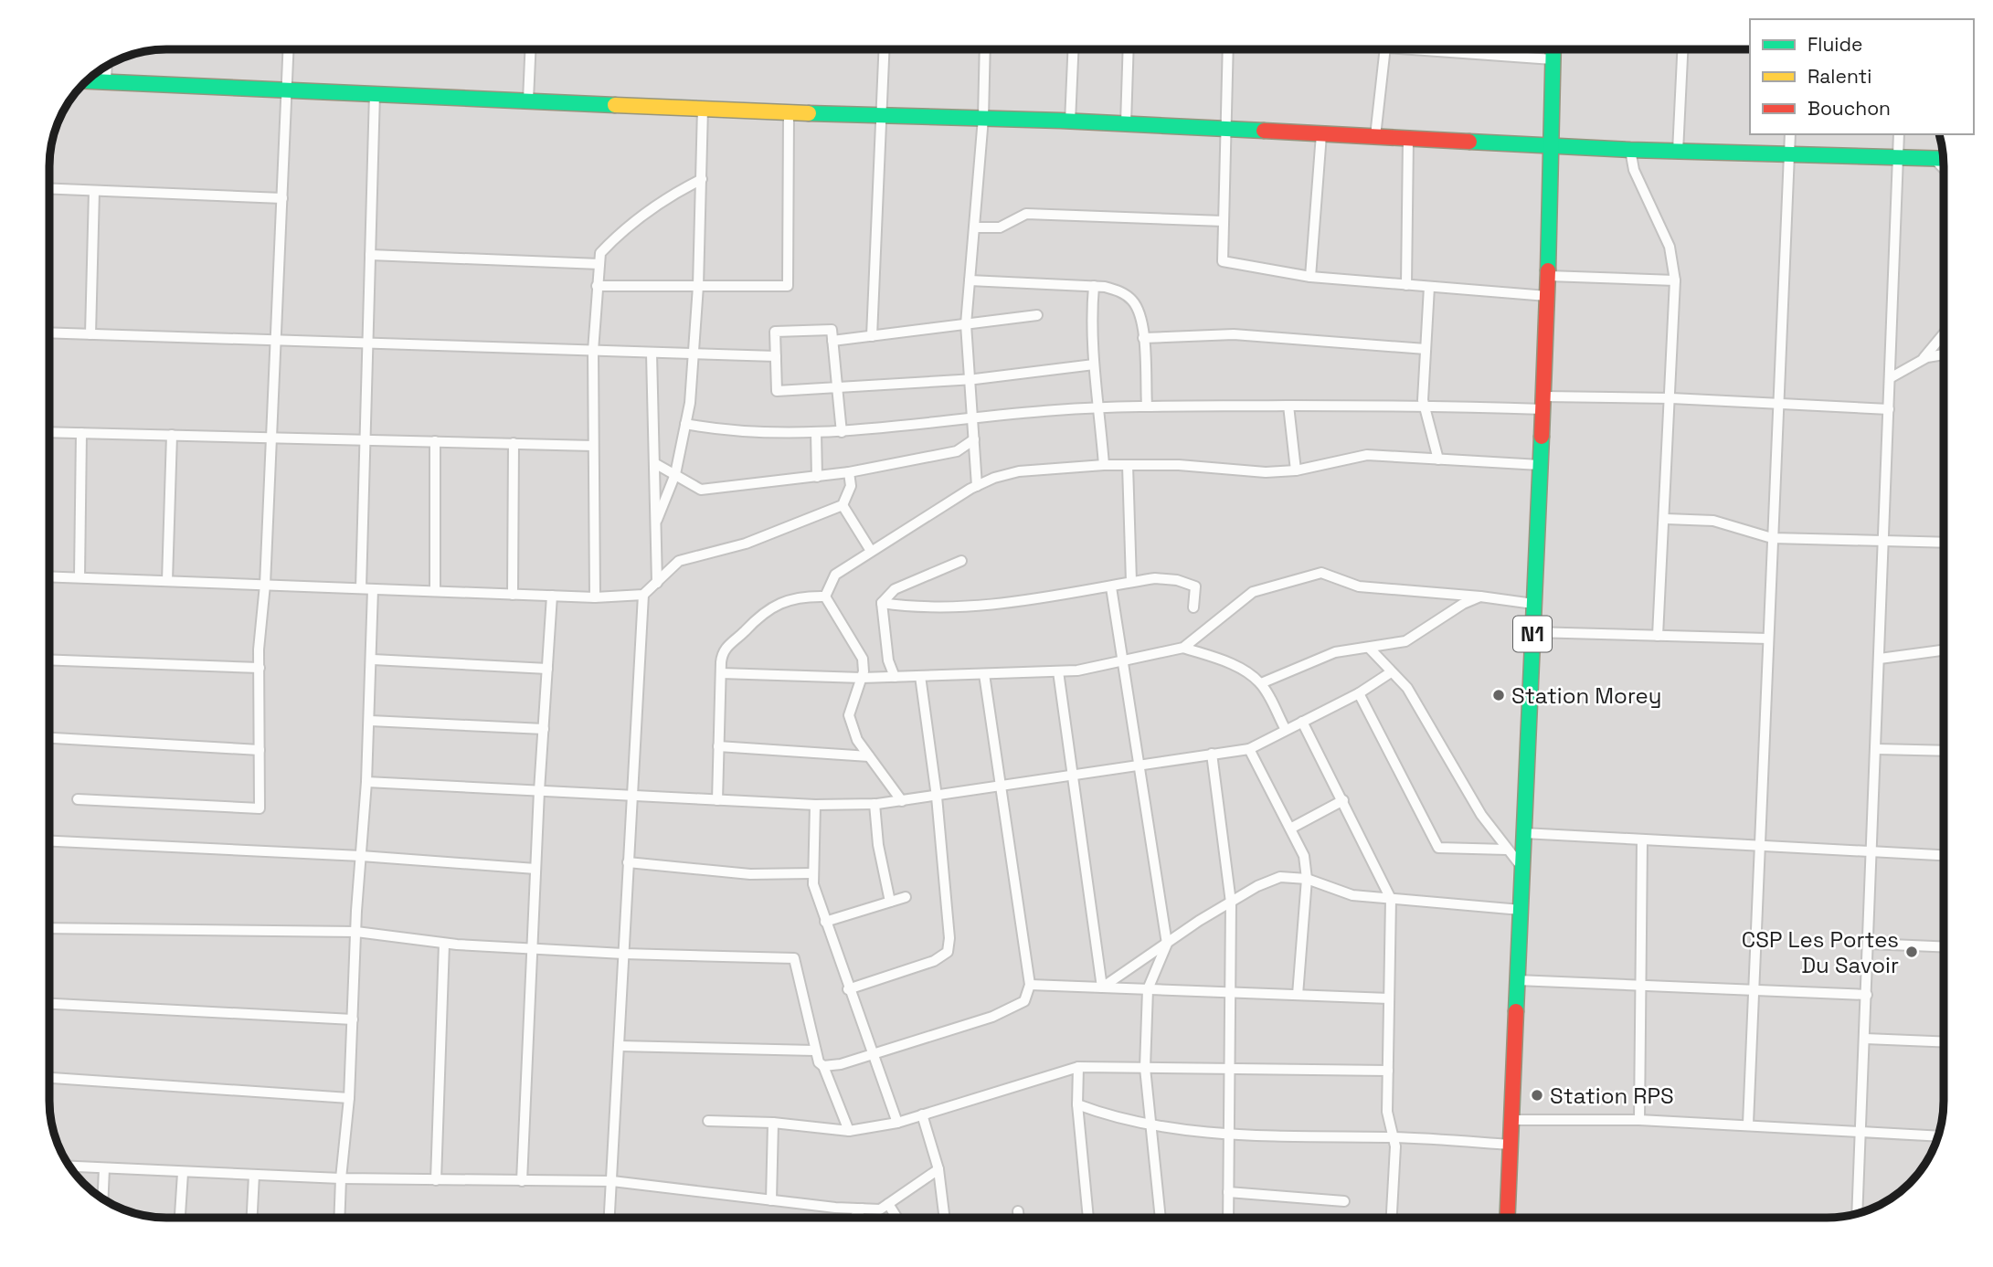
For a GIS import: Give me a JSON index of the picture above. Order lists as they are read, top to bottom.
{
  "streets": {
    "street": ["N1"]
  },
  "places": ["Station Morey", "CSP Les Portes Du Savoir", "Station RPS"],
  "legend": ["Fluide", "Ralenti", "Bouchon"]
}
